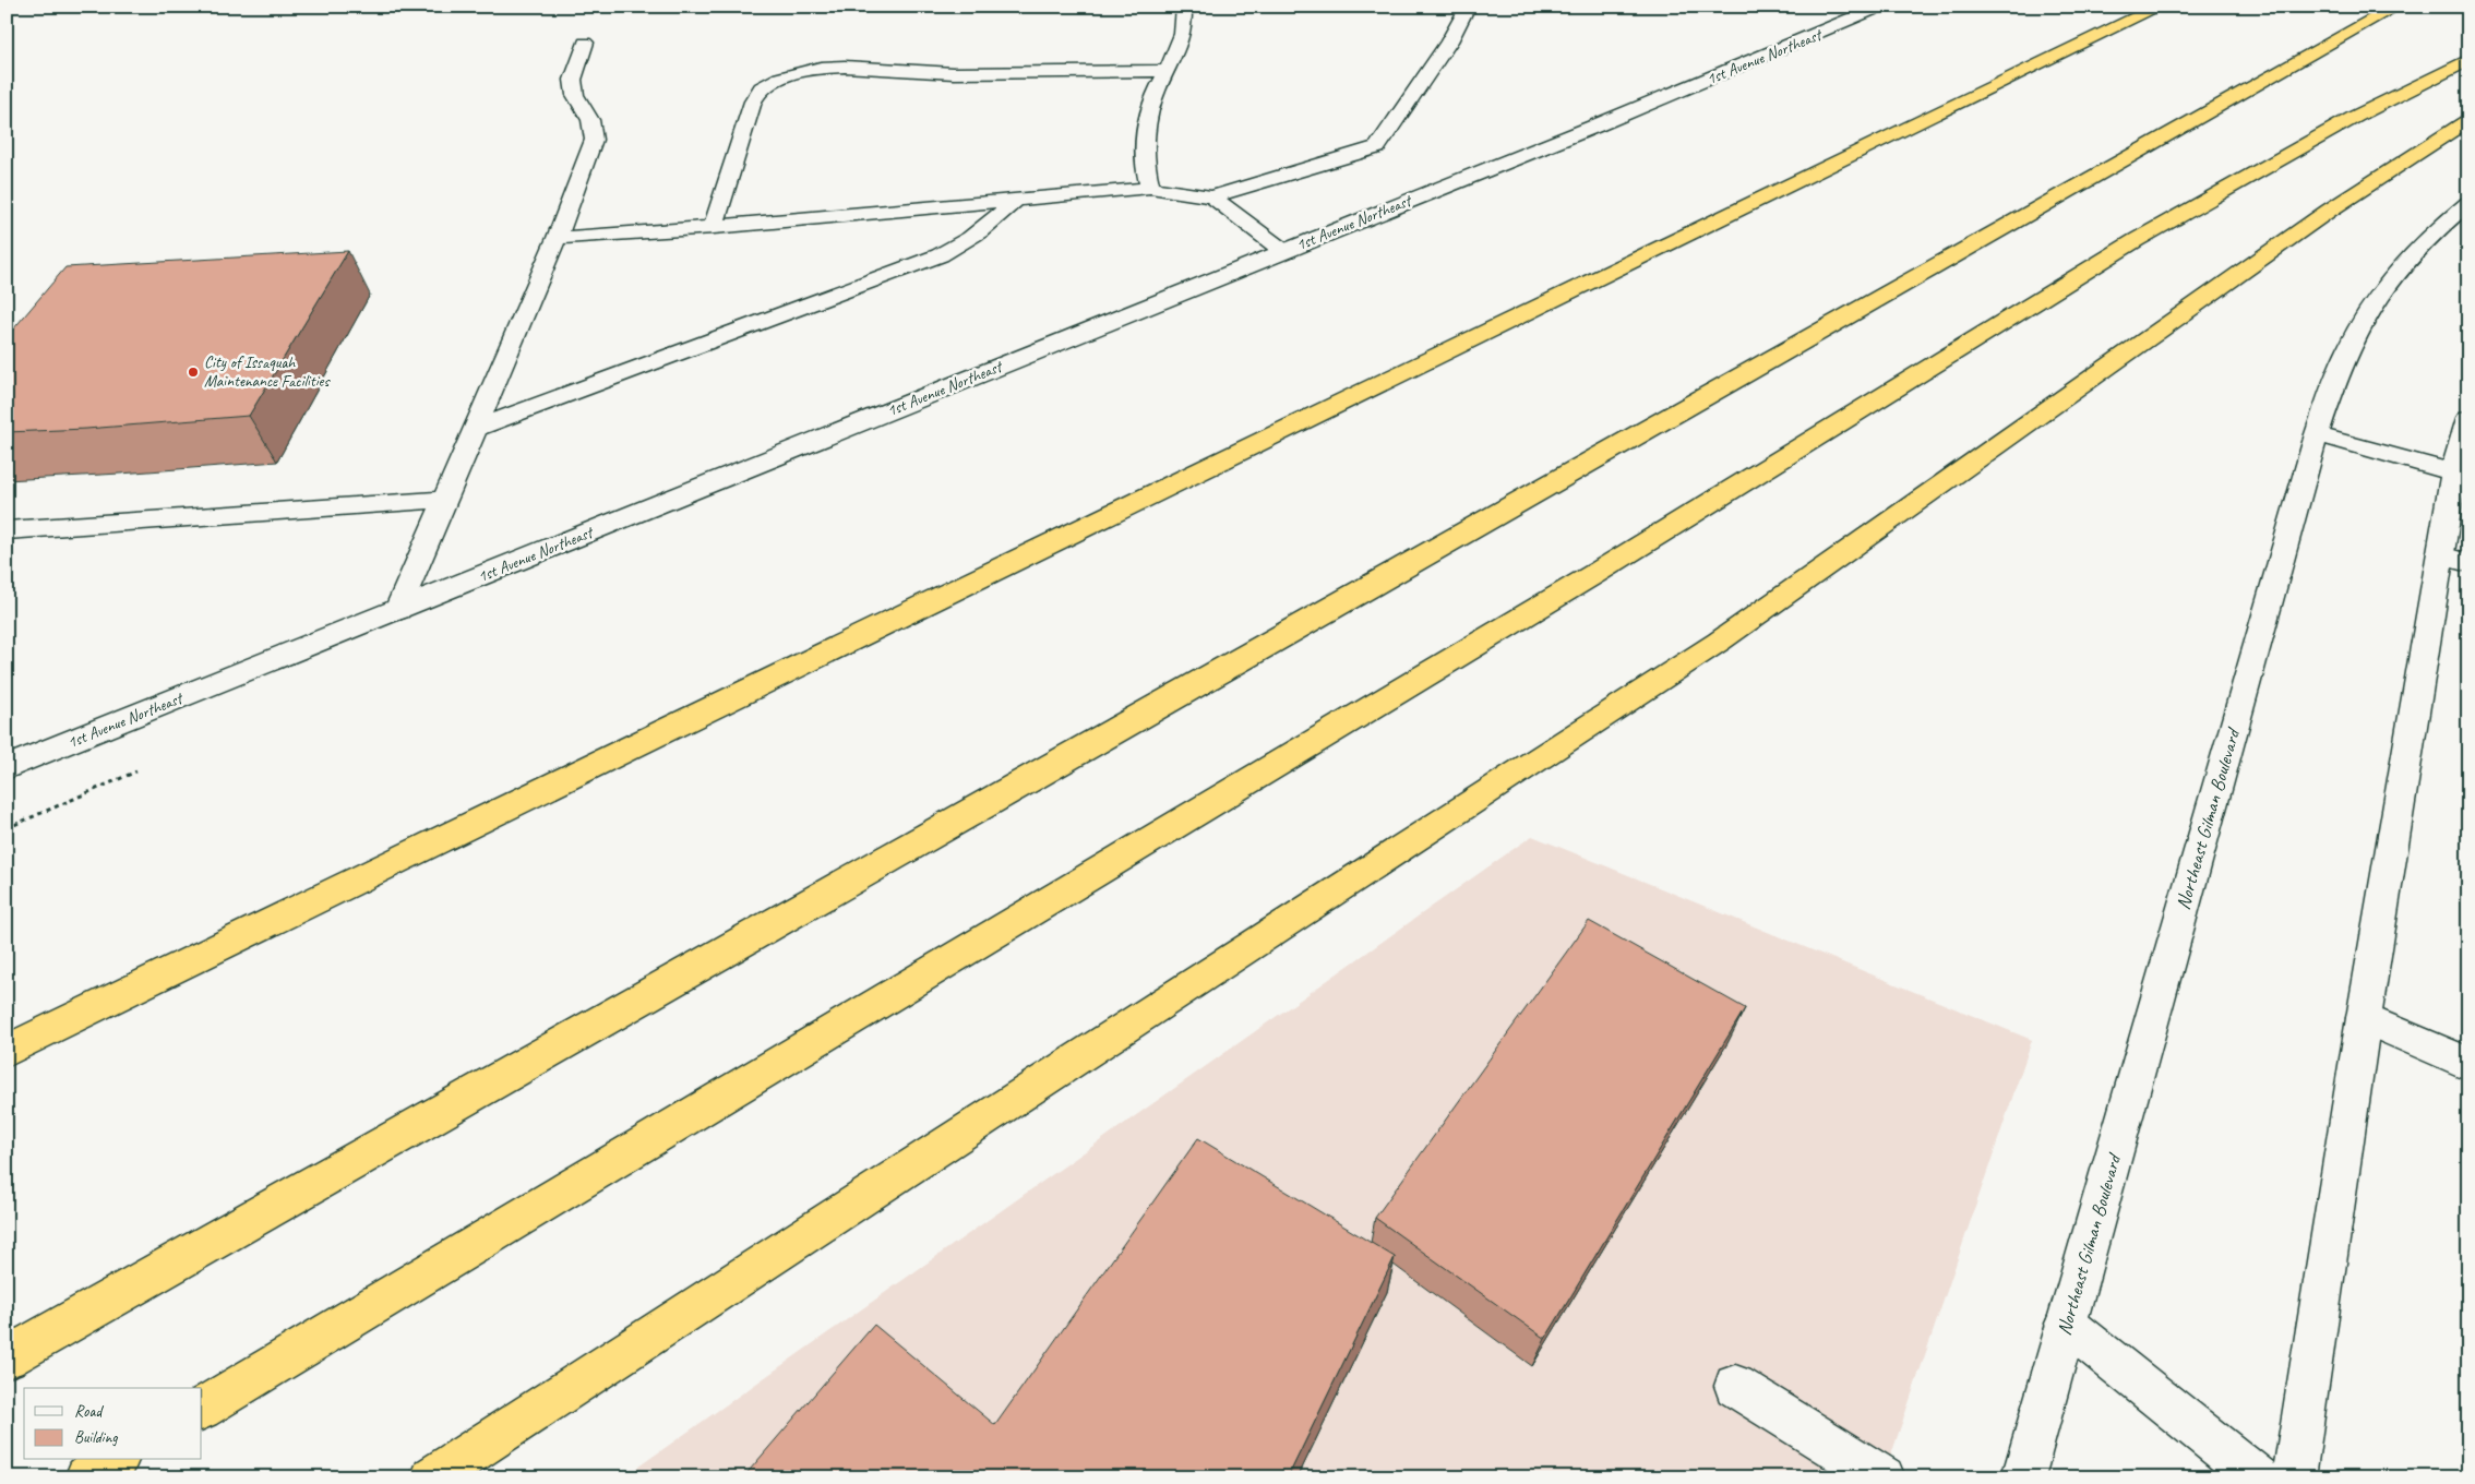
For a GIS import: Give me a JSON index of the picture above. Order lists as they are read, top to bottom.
{
  "streets": {
    "street": ["1st Avenue Northeast", "Northeast Gilman Boulevard"]
  },
  "places": ["City of Issaquah Maintenance Facilities"],
  "legend": ["Road", "Building"]
}
